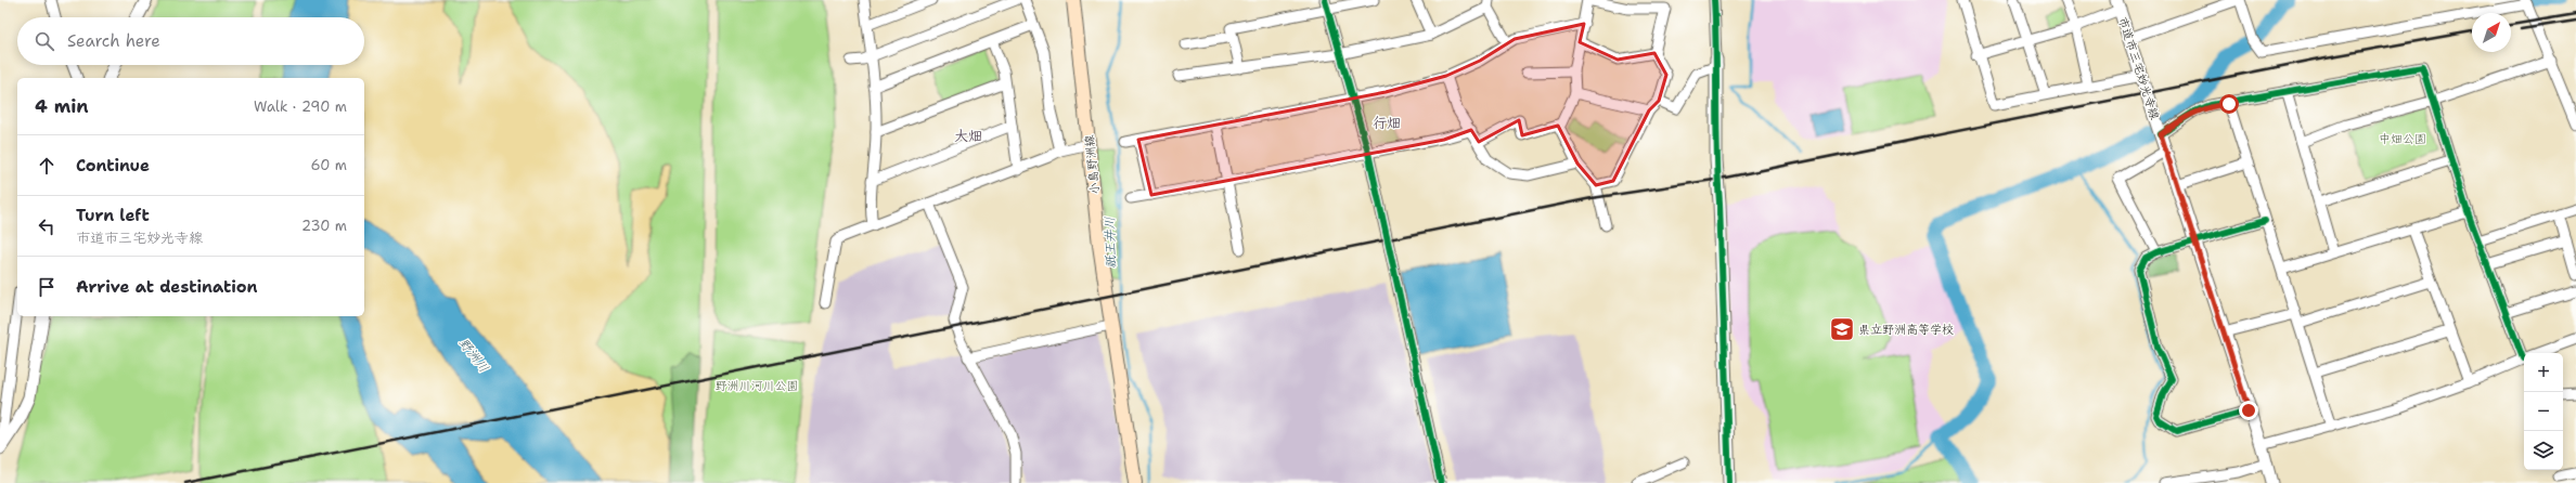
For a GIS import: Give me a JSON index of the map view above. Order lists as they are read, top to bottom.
{
  "streets": {
    "main road": ["小島野洲線"],
    "street": ["市道市三宅妙光寺線"]
  },
  "districts": ["行畑", "大畑"],
  "water": ["祇王井川", "野洲川"],
  "parks": ["中畑公園", "野洲川河川公園"],
  "places": {
    "school or university": ["県立野洲高等学校"]
  },
  "north": "top right",
  "page": {
    "search": "Search here",
    "heading": ["4 min", "Walk · 290 m"],
    "list": [
      ["Continue", "60 m"],
      ["Turn left", "市道市三宅妙光寺線", "230 m"],
      "Arrive at destination"
    ],
    "map_buttons": ["+", "−"]
  }
}
